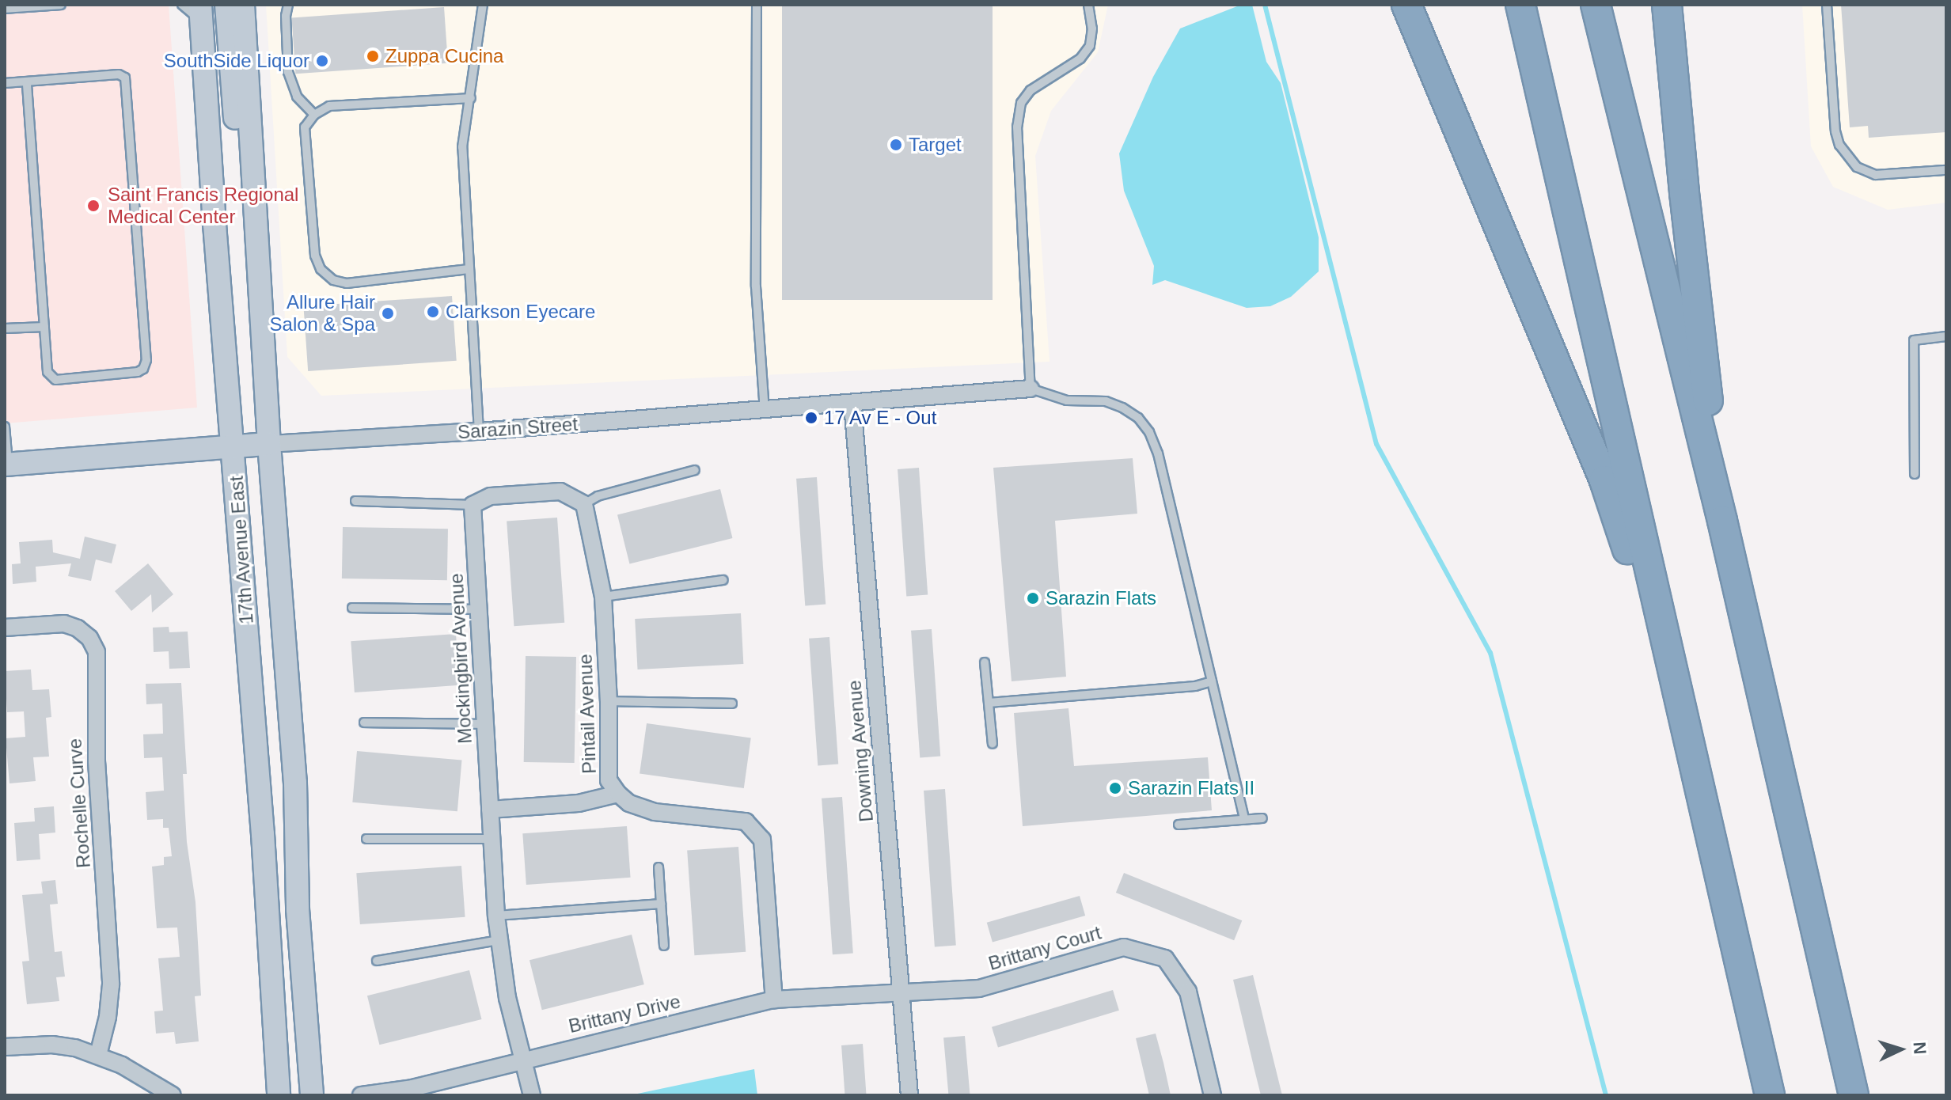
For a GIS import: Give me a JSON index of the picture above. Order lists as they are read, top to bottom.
{
  "streets": {
    "street": [
      "Sarazin Street",
      "17th Avenue East",
      "Mockingbird Avenue",
      "Pintail Avenue",
      "Downing Avenue",
      "Rochelle Curve",
      "Brittany Court",
      "Brittany Drive"
    ]
  },
  "crossings": [
    ["Sarazin Street", "17th Avenue East"],
    ["Sarazin Street", "Downing Avenue"],
    ["Mockingbird Avenue", "Brittany Drive"],
    ["Pintail Avenue", "Brittany Drive"],
    ["Downing Avenue", "Brittany Court"],
    ["Downing Avenue", "Brittany Drive"],
    ["Brittany Court", "Brittany Drive"]
  ],
  "places": [
    "Zuppa Cucina",
    "SouthSide Liquor",
    "Target",
    "Saint Francis Regional Medical Center",
    "Clarkson Eyecare",
    "Allure Hair Salon & Spa",
    "17 Av E - Out",
    "Sarazin Flats",
    "Sarazin Flats II"
  ],
  "north": "right"
}
